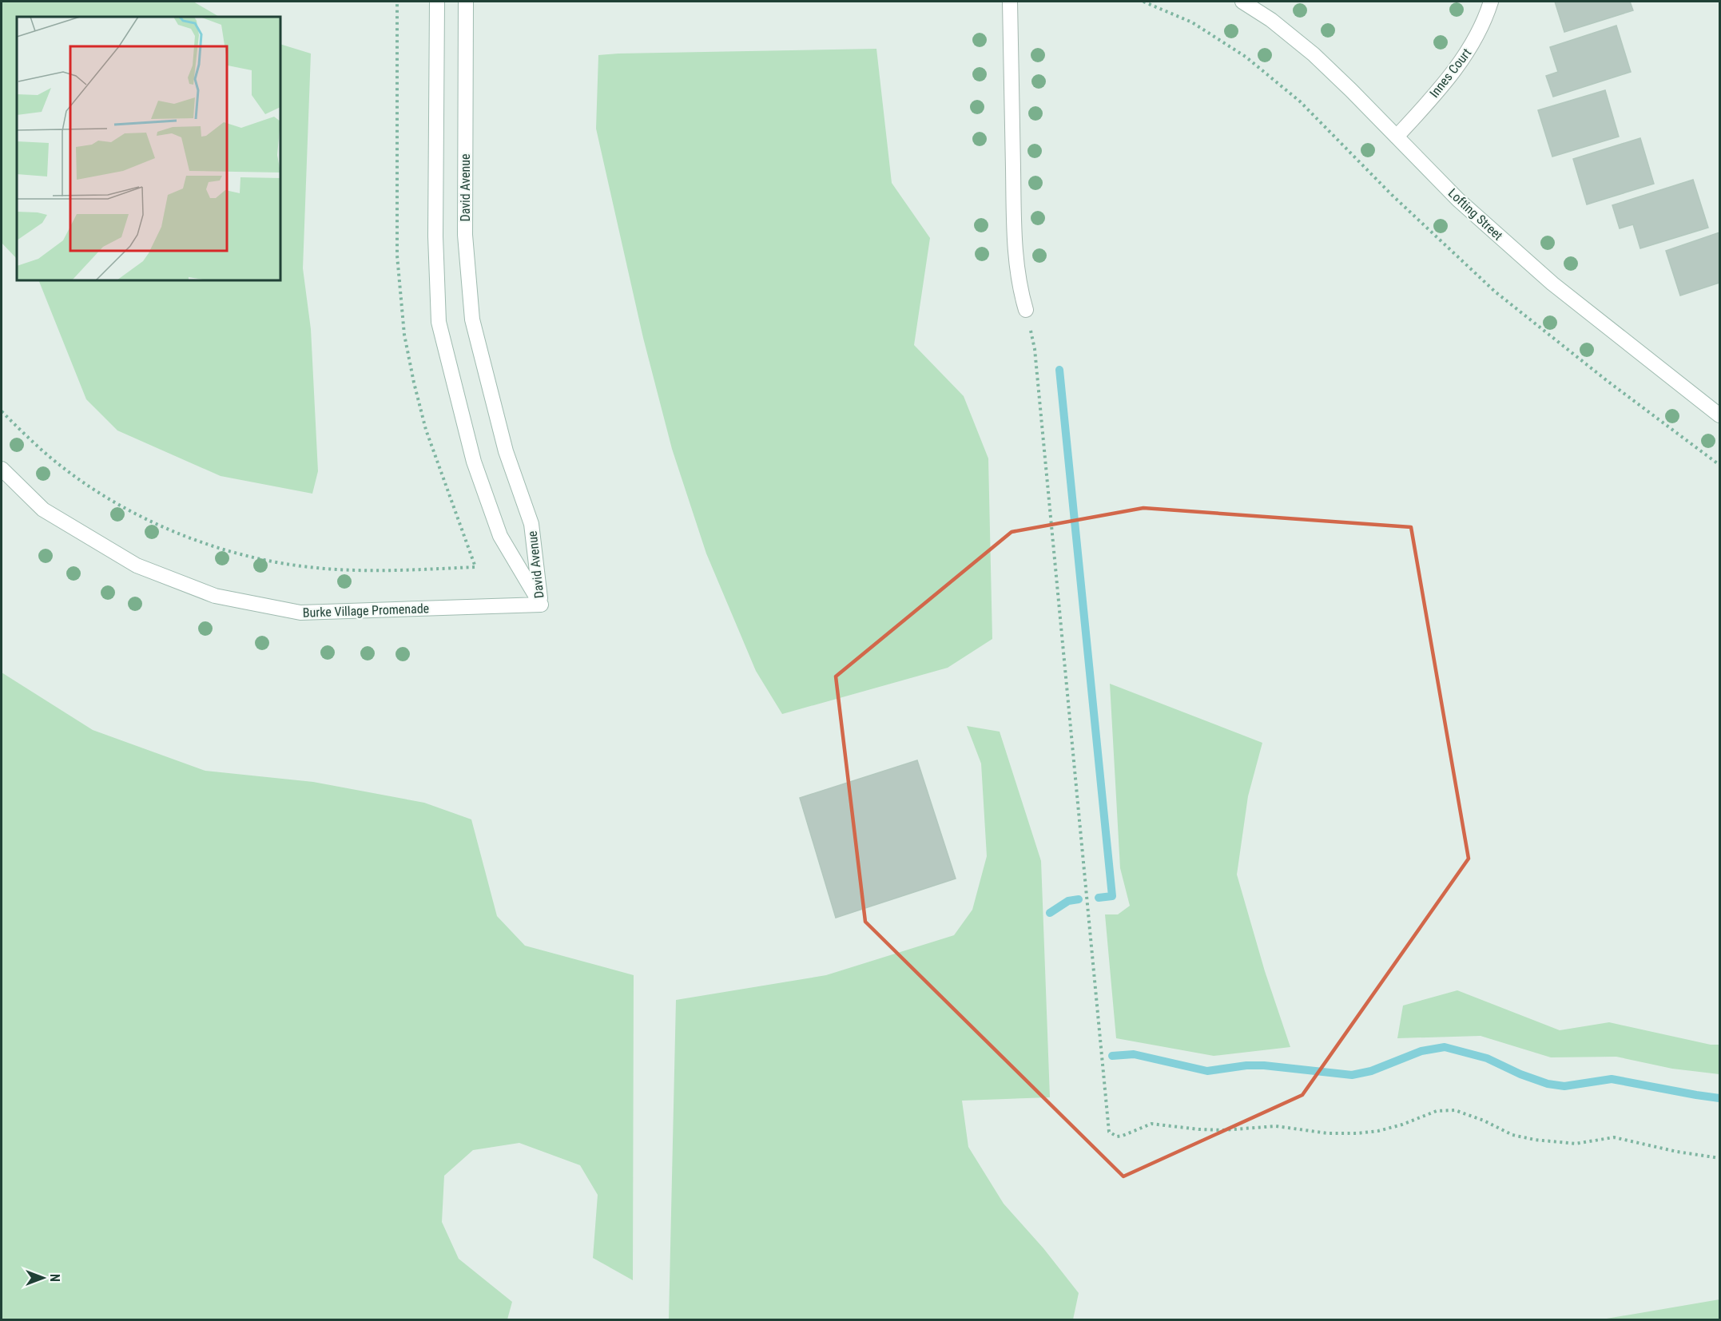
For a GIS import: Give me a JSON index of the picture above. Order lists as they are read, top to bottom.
{
  "streets": {
    "street": [
      "Innes Court",
      "David Avenue",
      "Lofting Street",
      "Burke Village Promenade"
    ]
  },
  "crossings": [
    ["Innes Court", "Lofting Street"],
    ["David Avenue", "Burke Village Promenade"]
  ],
  "north": "right"
}
